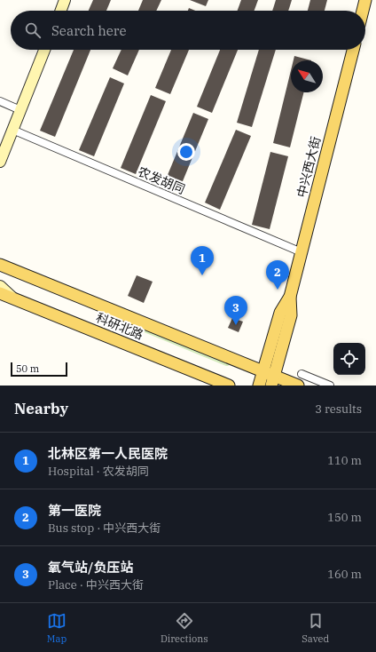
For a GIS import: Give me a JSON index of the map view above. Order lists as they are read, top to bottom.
{
  "streets": {
    "main road": ["中兴西大街", "科研北路"],
    "street": ["农发胡同"]
  },
  "crossings": [
    ["中兴西大街", "农发胡同"]
  ],
  "scale_bar": "50 m",
  "north": "top left",
  "page": {
    "search": "Search here",
    "pins": ["1", "2", "3"],
    "scale": "50 m",
    "heading": ["Nearby", "3 results"],
    "list": [
      {
        "mark": "1",
        "name": "北林区第一人民医院",
        "note": "Hospital · 农发胡同",
        "value": "110 m"
      },
      {
        "mark": "2",
        "name": "第一医院",
        "note": "Bus stop · 中兴西大街",
        "value": "150 m"
      },
      {
        "mark": "3",
        "name": "氧气站/负压站",
        "note": "Place · 中兴西大街",
        "value": "160 m"
      }
    ],
    "nav": ["Map", "Directions", "Saved"]
  }
}
